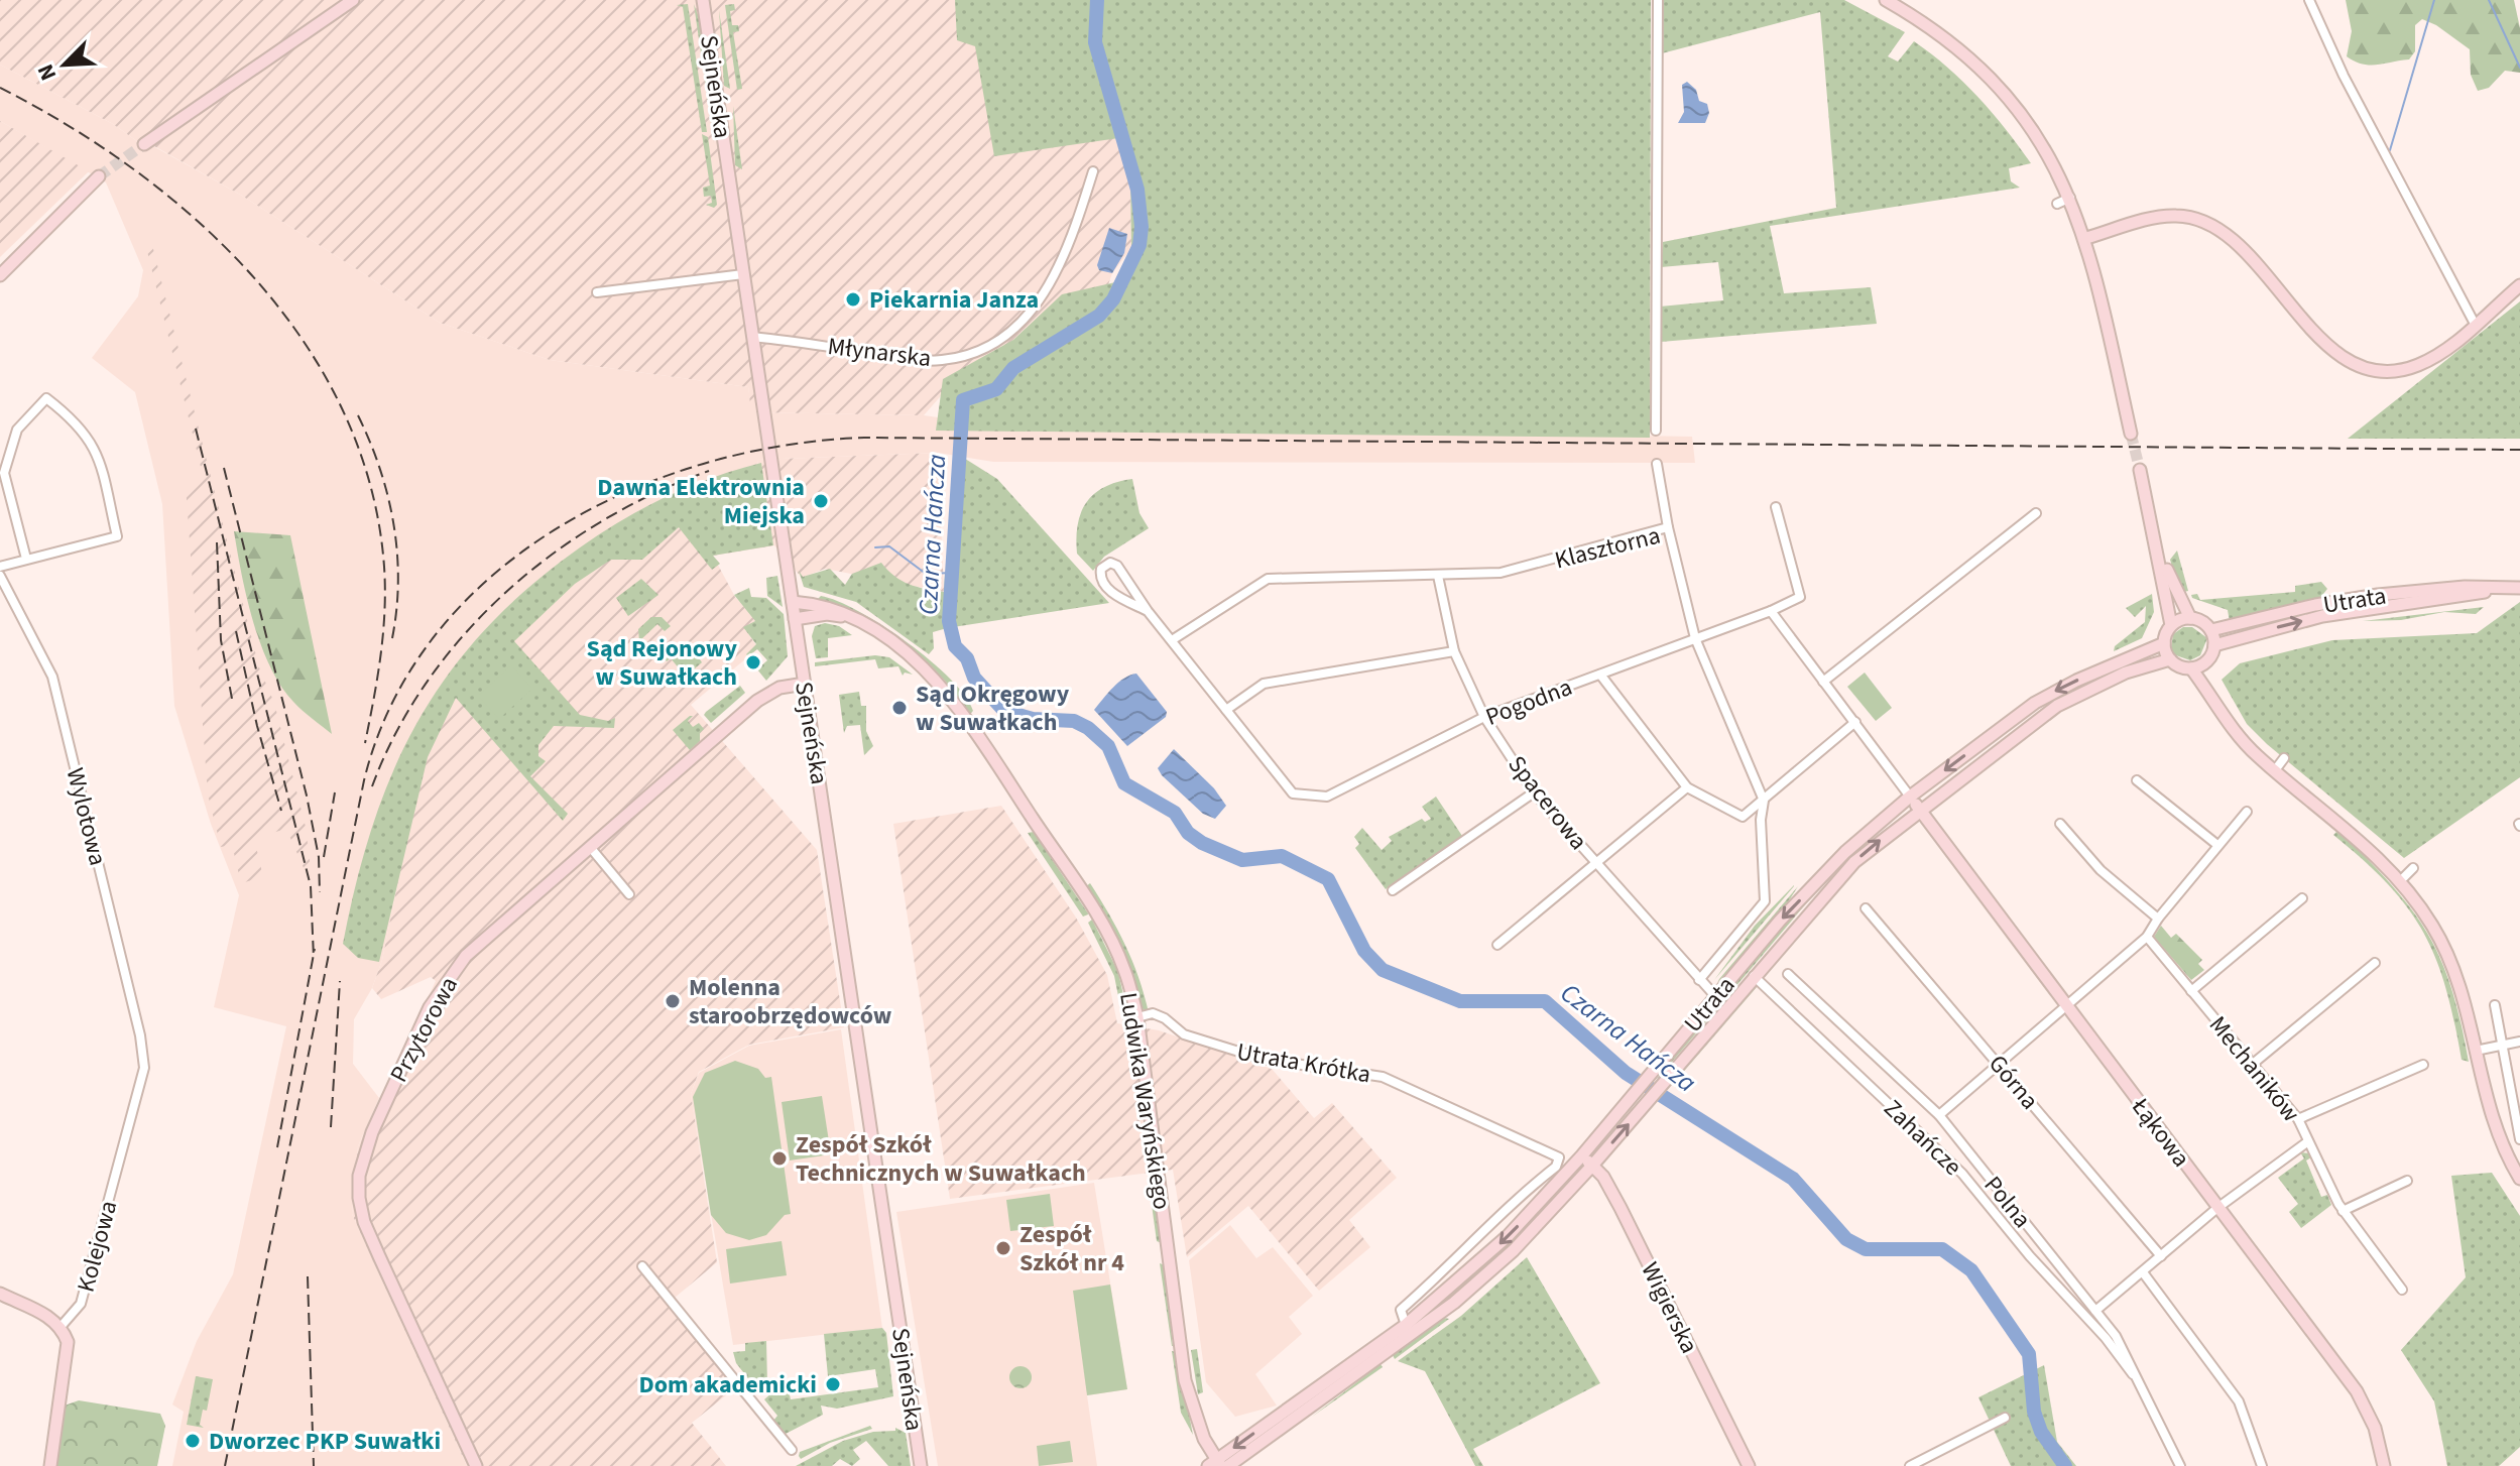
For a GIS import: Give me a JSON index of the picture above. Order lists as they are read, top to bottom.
{
  "streets": {
    "street": [
      "Sejneńska",
      "Młynarska",
      "Klasztorna",
      "Utrata",
      "Pogodna",
      "Spacerowa",
      "Wylotowa",
      "Przytorowa",
      "Utrata Krótka",
      "Mechaników",
      "Górna",
      "Ludwika Waryńskiego",
      "Łąkowa",
      "Zahańcze",
      "Polna",
      "Kolejowa",
      "Wigierska"
    ]
  },
  "crossings": [
    ["Sejneńska", "Młynarska"],
    ["Sejneńska", "Przytorowa"],
    ["Sejneńska", "Ludwika Waryńskiego"],
    ["Klasztorna", "Pogodna"],
    ["Klasztorna", "Spacerowa"],
    ["Utrata", "Spacerowa"],
    ["Utrata", "Ludwika Waryńskiego"],
    ["Utrata", "Łąkowa"],
    ["Utrata", "Zahańcze"],
    ["Utrata", "Wigierska"],
    ["Pogodna", "Spacerowa"],
    ["Wylotowa", "Kolejowa"],
    ["Utrata Krótka", "Ludwika Waryńskiego"],
    ["Zahańcze", "Polna"]
  ],
  "water": ["Czarna Hańcza"],
  "places": [
    "Piekarnia Janza",
    "Dawna Elektrownia Miejska",
    "Sąd Rejonowy w Suwałkach",
    "Sąd Okręgowy w Suwałkach",
    "Molenna staroobrzędowców",
    "Zespół Szkół Technicznych w Suwałkach",
    "Zespół Szkół nr 4",
    "Dom akademicki",
    "Dworzec PKP Suwałki"
  ],
  "north": "bottom left"
}
